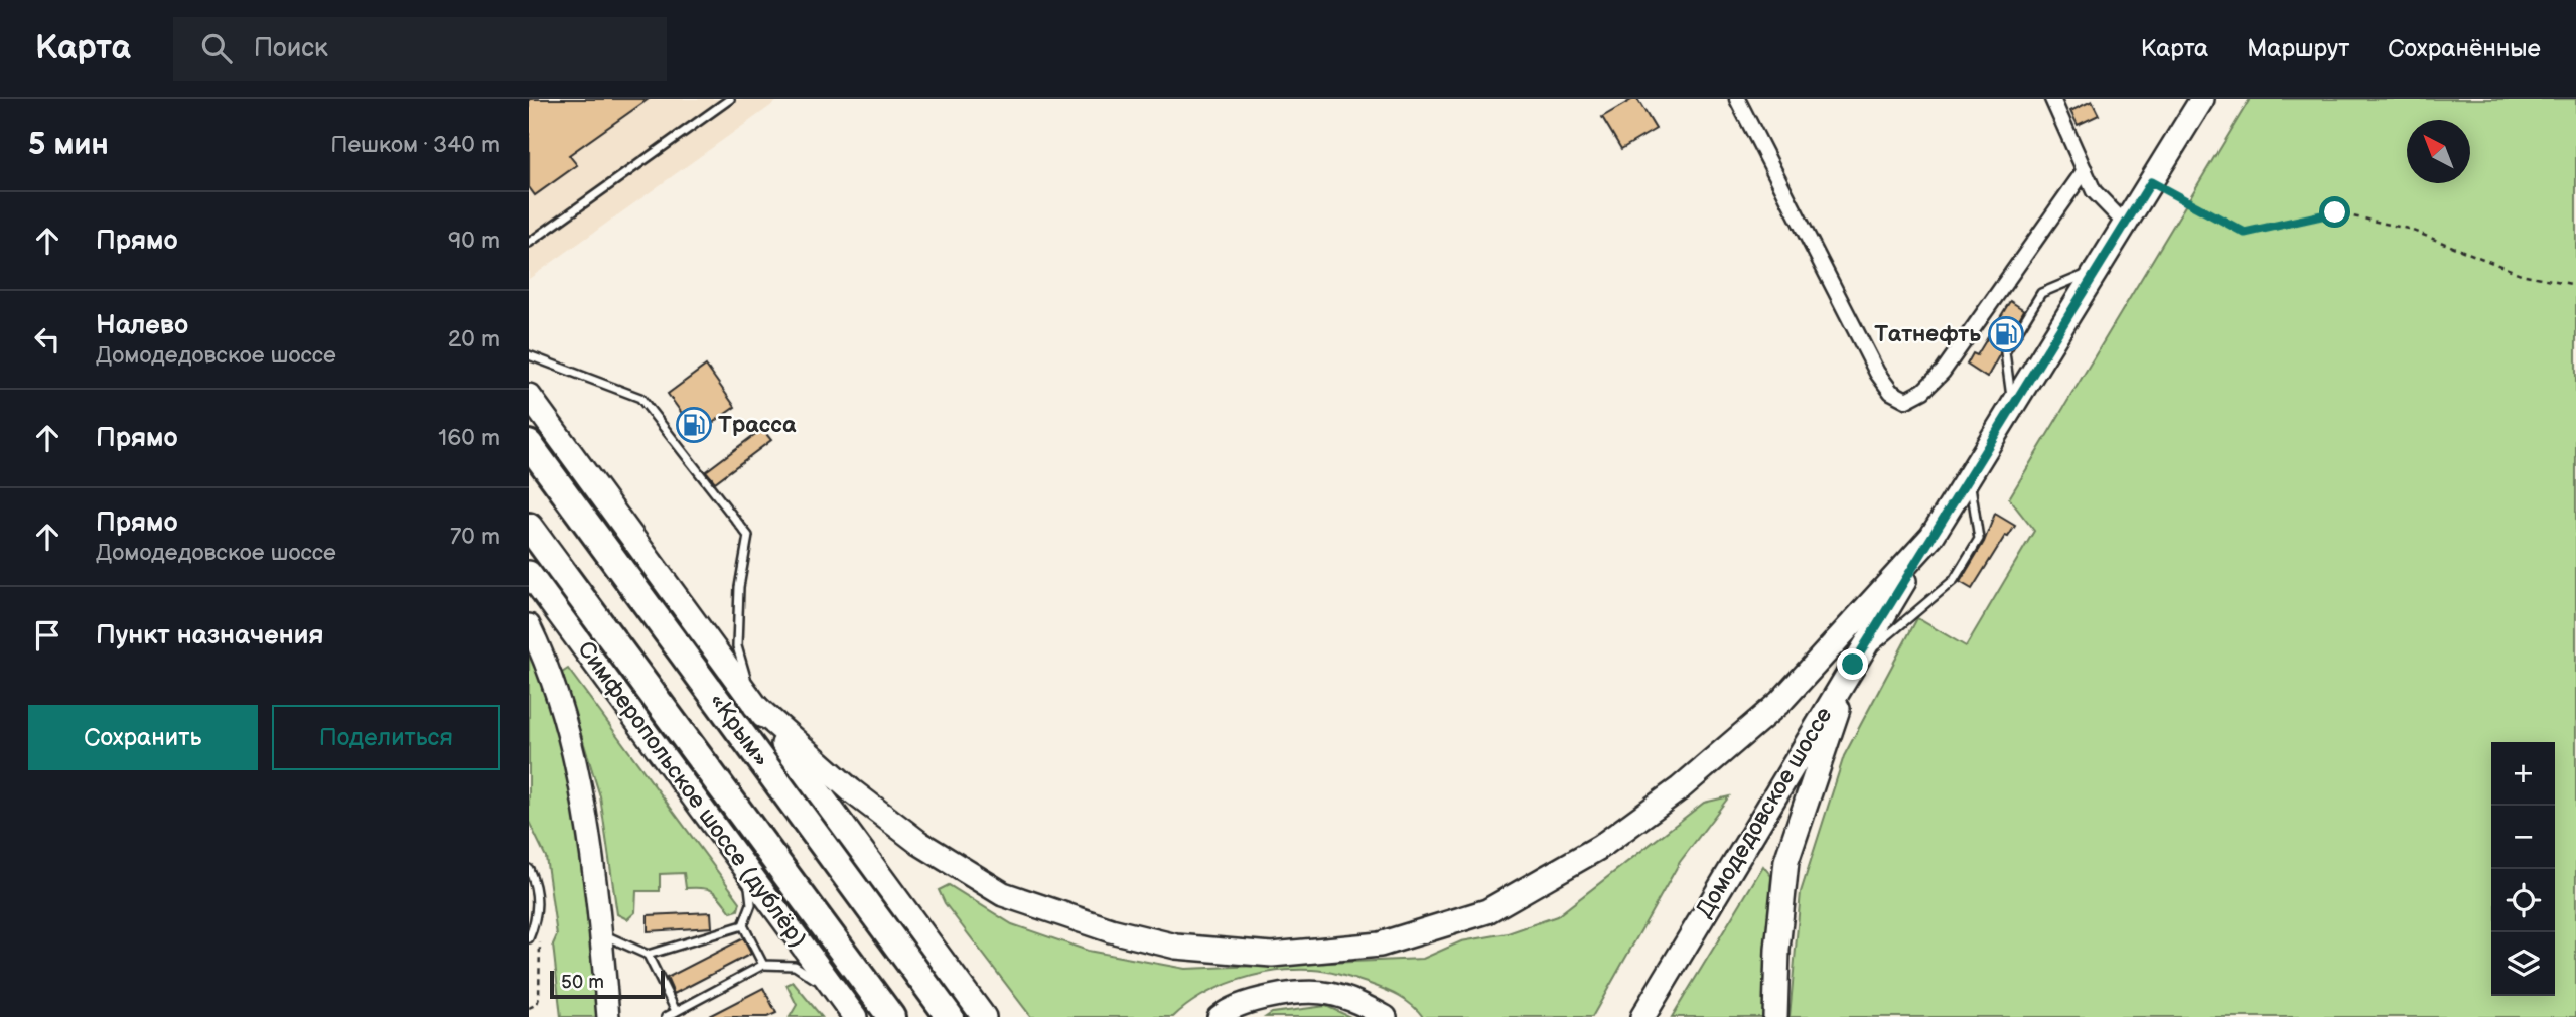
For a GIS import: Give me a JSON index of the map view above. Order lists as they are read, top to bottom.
{
  "streets": {
    "highway": ["«Крым»"],
    "main road": ["Симферопольское шоссе (дублёр)", "Домодедовское шоссе"]
  },
  "places": {
    "fuel station": ["Татнефть", "Трасса"]
  },
  "scale_bar": "50 m",
  "north": "top left",
  "page": {
    "header": "Карта",
    "search": "Поиск",
    "nav": ["Карта", "Маршрут", "Сохранённые"],
    "heading": ["5 мин", "Пешком · 340 m"],
    "list": [
      ["Прямо", "90 m"],
      ["Налево", "Домодедовское шоссе", "20 m"],
      ["Прямо", "160 m"],
      ["Прямо", "Домодедовское шоссе", "70 m"],
      "Пункт назначения"
    ],
    "buttons": ["Сохранить", "Поделиться"],
    "map_buttons": ["+", "−"],
    "scale": "50 m"
  }
}
